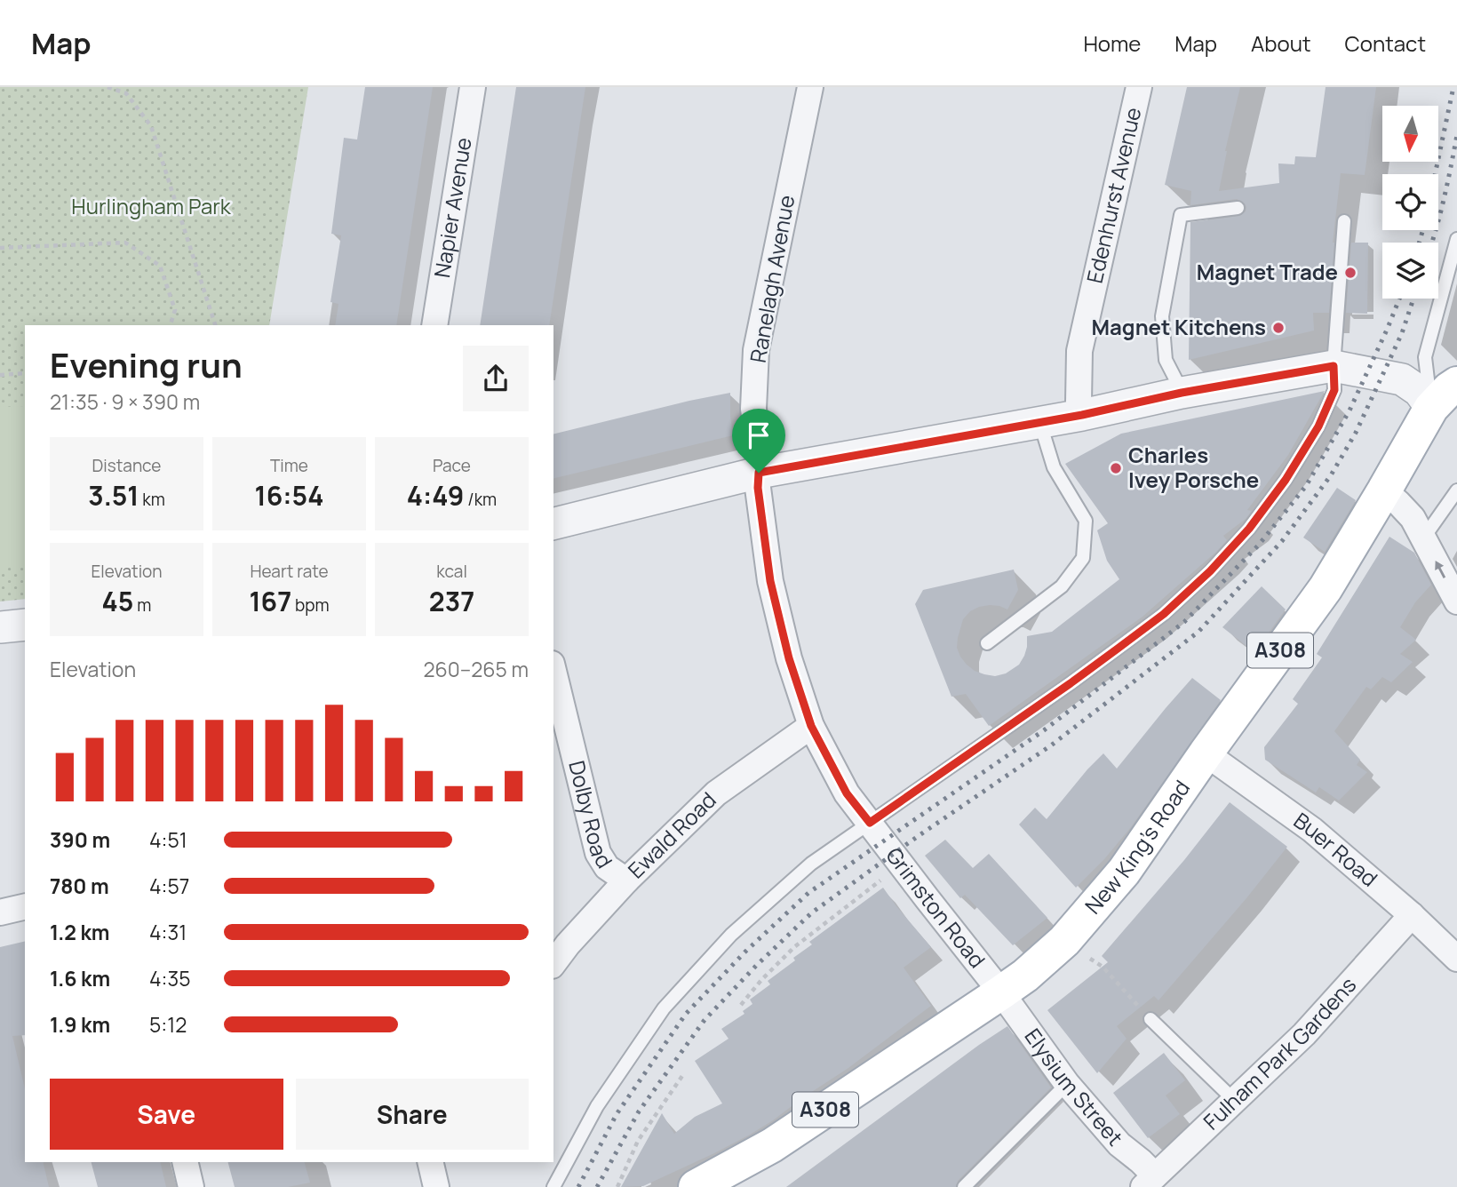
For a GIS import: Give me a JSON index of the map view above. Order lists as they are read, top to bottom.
{
  "streets": {
    "main road": ["A308", "New King's Road"],
    "street": [
      "Edenhurst Avenue",
      "Napier Avenue",
      "Ranelagh Avenue",
      "Dolby Road",
      "Ewald Road",
      "Buer Road",
      "Grimston Road",
      "Fulham Park Gardens",
      "Elysium Street"
    ]
  },
  "crossings": [
    ["Ranelagh Avenue", "Grimston Road"],
    ["Dolby Road", "Ewald Road"],
    ["Ewald Road", "Grimston Road"],
    ["New King's Road", "Buer Road"],
    ["New King's Road", "Grimston Road"],
    ["New King's Road", "Elysium Street"],
    ["Buer Road", "Fulham Park Gardens"],
    ["Grimston Road", "Elysium Street"],
    ["Fulham Park Gardens", "Elysium Street"]
  ],
  "parks": ["Hurlingham Park"],
  "places": ["Magnet Trade", "Magnet Kitchens", "Charles Ivey Porsche"],
  "north": "bottom",
  "page": {
    "header": "Map",
    "nav": [
      "Home",
      "Map",
      "About",
      "Contact"
    ],
    "heading": ["Evening run", "21:35 · 9 × 390 m"],
    "stats": [
      ["Distance", "3.51 km"],
      ["Time", "16:54"],
      ["Pace", "4:49 /km"],
      ["Elevation", "45 m"],
      ["Heart rate", "167 bpm"],
      ["kcal", "237"]
    ],
    "chart": ["Elevation", "260–265 m"],
    "list": [
      {
        "name": "390 m",
        "note": "4:51"
      },
      {
        "name": "780 m",
        "note": "4:57"
      },
      {
        "name": "1.2 km",
        "note": "4:31"
      },
      {
        "name": "1.6 km",
        "note": "4:35"
      },
      {
        "name": "1.9 km",
        "note": "5:12"
      }
    ],
    "buttons": ["Save", "Share"]
  }
}
